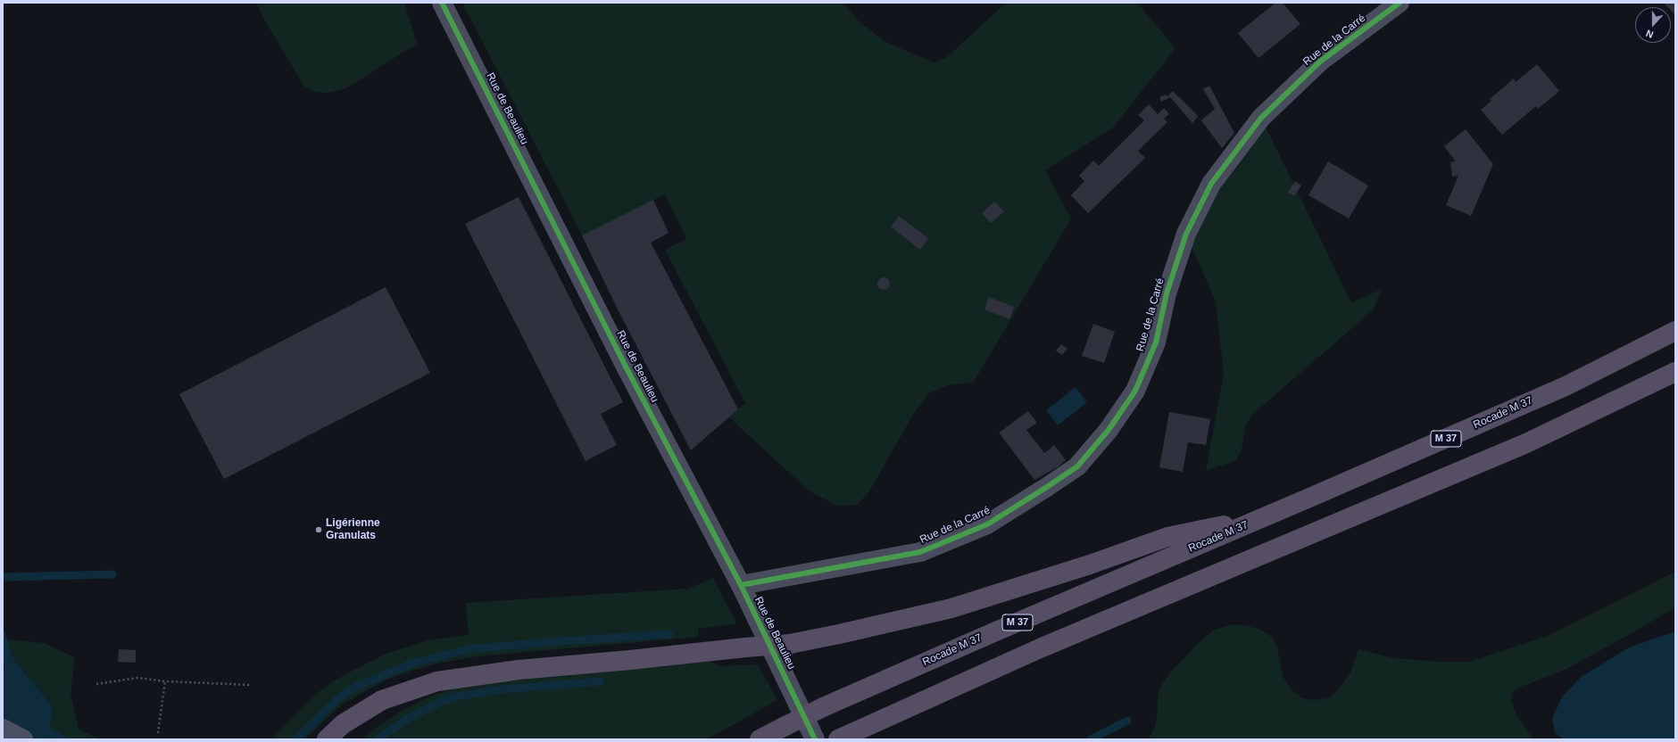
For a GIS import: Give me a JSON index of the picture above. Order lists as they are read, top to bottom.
{
  "streets": {
    "highway": ["Rocade M 37", "M 37"],
    "street": ["Rue de la Carré", "Rue de Beaulieu"]
  },
  "crossings": [
    ["Rue de la Carré", "Rue de Beaulieu"]
  ],
  "places": ["Ligérienne Granulats"],
  "north": "bottom"
}
